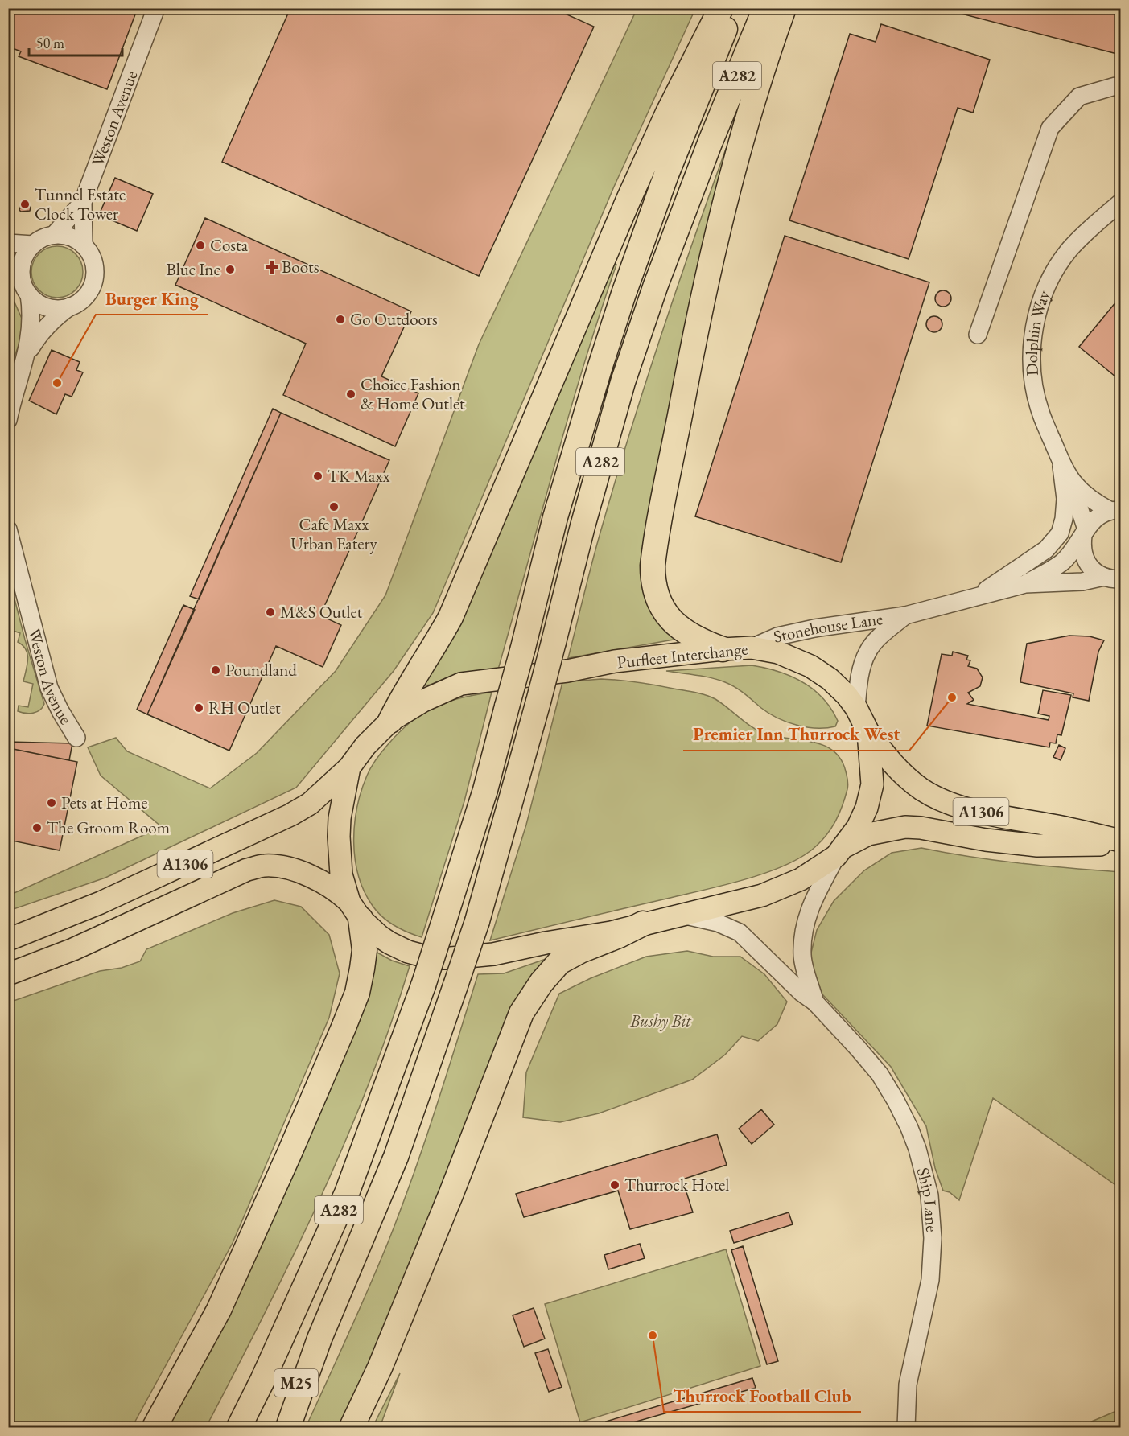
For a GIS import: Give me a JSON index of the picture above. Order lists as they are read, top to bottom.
{
  "streets": {
    "highway": ["A282", "M25"],
    "main road": ["Purfleet Interchange", "A1306"],
    "street": [
      "Weston Avenue",
      "Dolphin Way",
      "Stonehouse Lane",
      "Ship Lane"
    ]
  },
  "crossings": [
    ["A282", "M25"],
    ["Dolphin Way", "Stonehouse Lane"],
    ["Stonehouse Lane", "Purfleet Interchange"],
    ["Purfleet Interchange", "A1306"],
    ["Purfleet Interchange", "Ship Lane"],
    ["A1306", "Ship Lane"]
  ],
  "parks": ["Bushy Bit"],
  "places": {
    "other": [
      "Tunnel Estate Clock Tower",
      "Costa",
      "Blue Inc",
      "Go Outdoors",
      "Burger King",
      "Choice Fashion & Home Outlet",
      "TK Maxx",
      "Cafe Maxx Urban Eatery",
      "M&S Outlet",
      "Poundland",
      "Premier Inn Thurrock West",
      "RH Outlet",
      "Pets at Home",
      "The Groom Room",
      "Thurrock Hotel",
      "Thurrock Football Club"
    ],
    "health": ["Boots"]
  },
  "scale_bar": "50 m"
}
